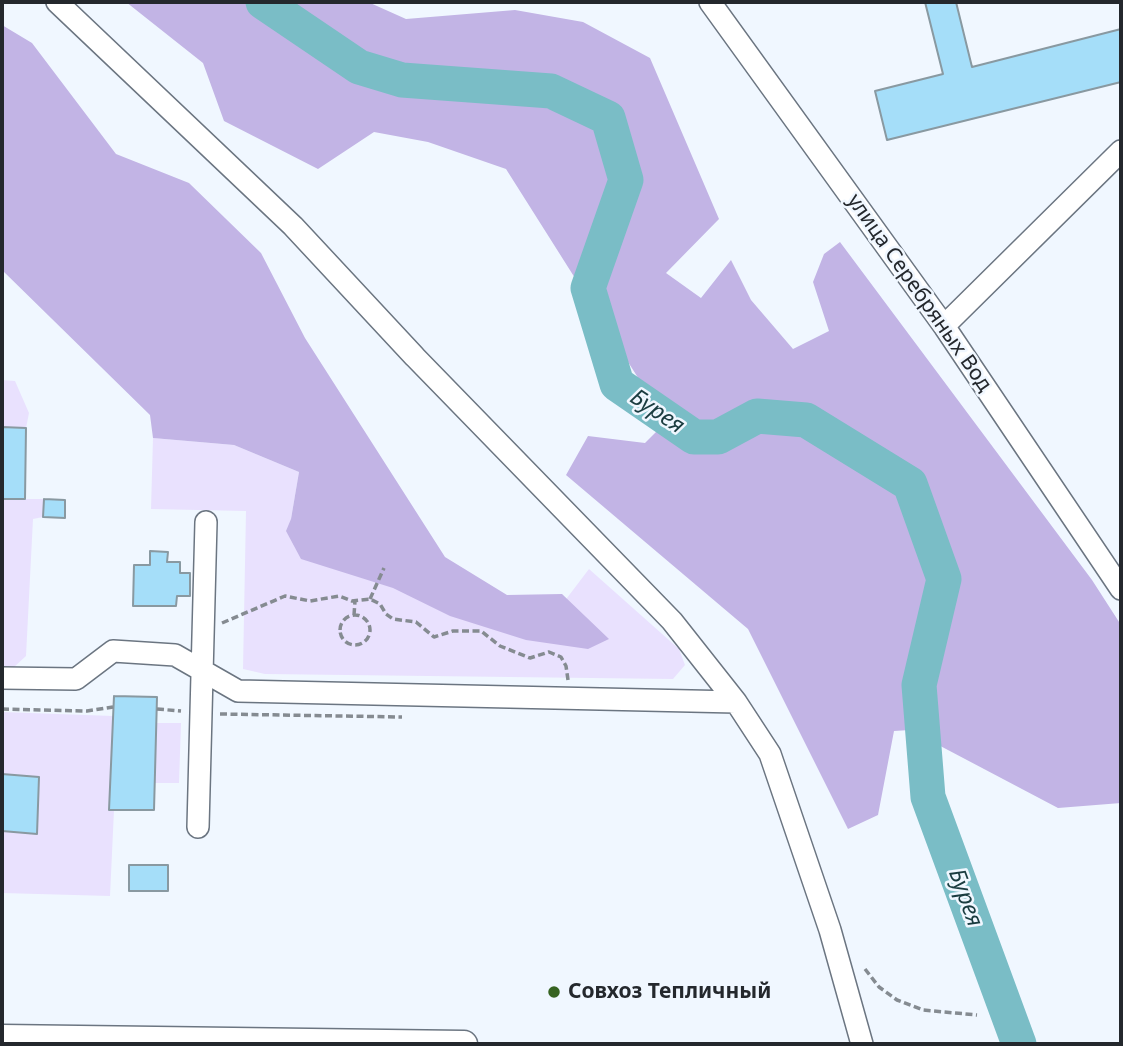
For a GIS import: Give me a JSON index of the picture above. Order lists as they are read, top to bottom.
{
  "streets": {
    "street": ["улица Серебряных Вод"]
  },
  "water": ["Бурея"],
  "places": ["Совхоз Тепличный"]
}
